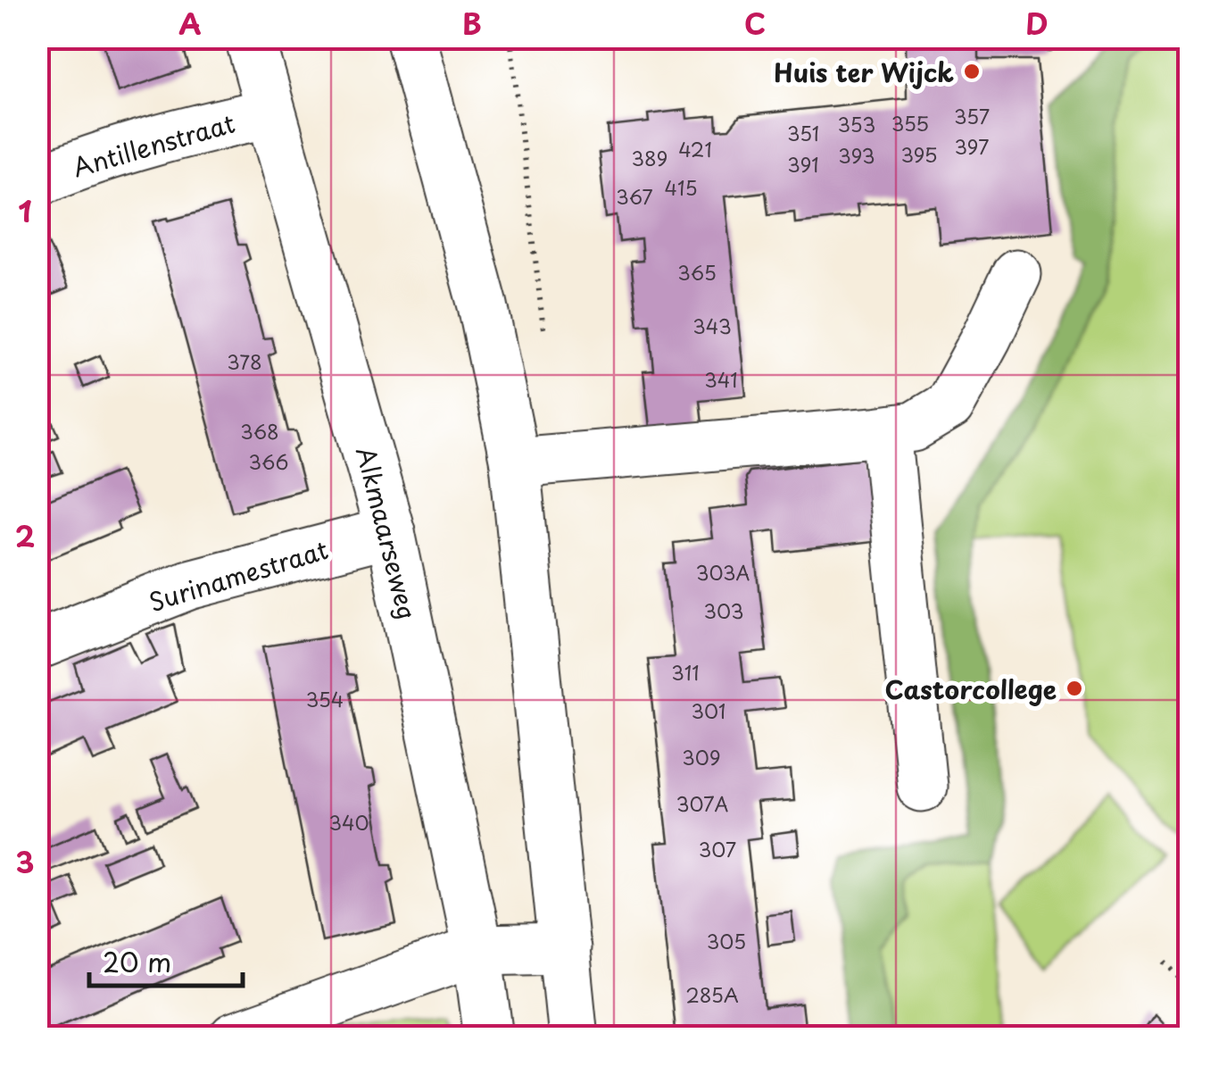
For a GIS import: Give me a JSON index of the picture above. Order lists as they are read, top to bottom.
{
  "streets": {
    "street": ["Antillenstraat", "Alkmaarseweg", "Surinamestraat"]
  },
  "crossings": [
    ["Antillenstraat", "Alkmaarseweg"],
    ["Alkmaarseweg", "Surinamestraat"]
  ],
  "places": ["Huis ter Wijck", "Castorcollege"],
  "house_numbers": [
    "357",
    "355",
    "353",
    "351",
    "397",
    "421",
    "395",
    "393",
    "389",
    "391",
    "415",
    "367",
    "365",
    "343",
    "378",
    "341",
    "368",
    "366",
    "303A",
    "303",
    "311",
    "354",
    "301",
    "309",
    "307A",
    "340",
    "307",
    "305",
    "285A"
  ],
  "scale_bar": "20 m",
  "grid": {
    "columns": [
      "A",
      "B",
      "C",
      "D"
    ],
    "rows": ["1", "2", "3"]
  }
}
